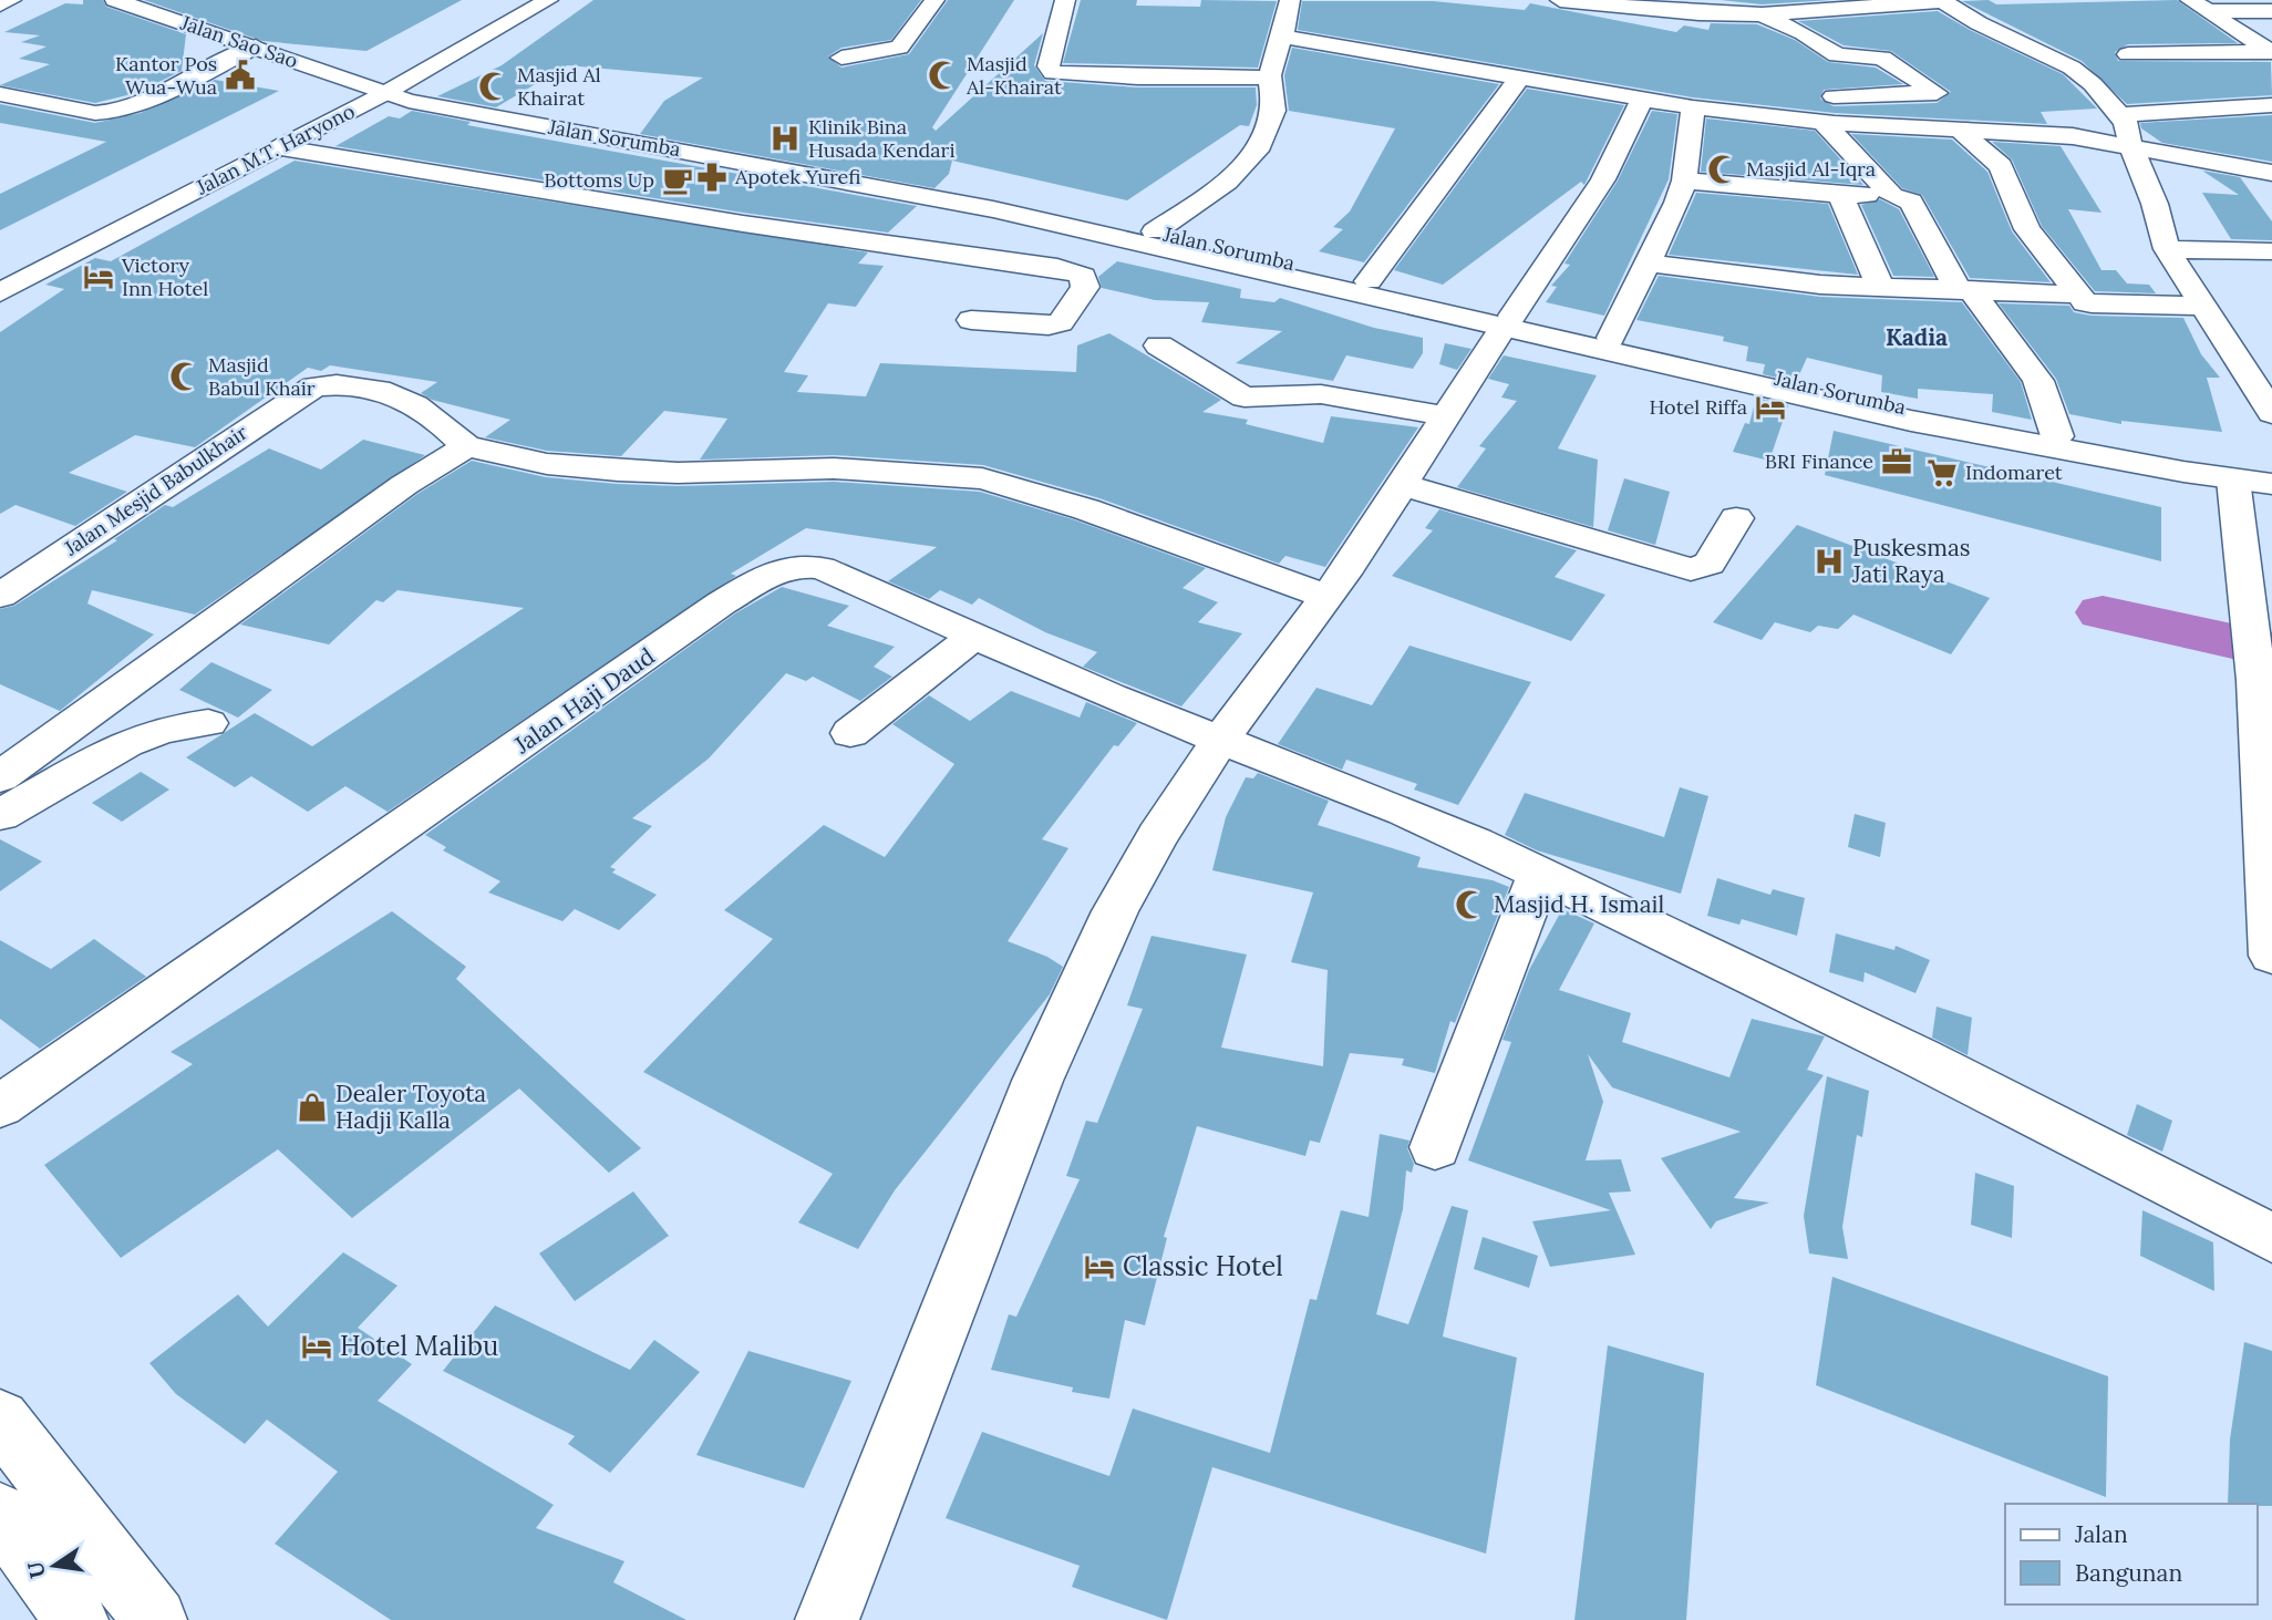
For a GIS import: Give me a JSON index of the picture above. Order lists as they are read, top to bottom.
{
  "streets": {
    "main road": [
      "Jalan Sao Sao",
      "Jalan Sorumba",
      "Jalan M.T. Haryono",
      "Jalan Mesjid Babulkhair",
      "Jalan Haji Daud"
    ]
  },
  "crossings": [
    ["Jalan Sao Sao", "Jalan Sorumba"],
    ["Jalan Sao Sao", "Jalan M.T. Haryono"],
    ["Jalan Sorumba", "Jalan M.T. Haryono"]
  ],
  "districts": ["Kadia"],
  "places": {
    "public building": ["Kantor Pos Wua-Wua"],
    "mosque": [
      "Masjid Al-Khairat",
      "Masjid Al Khairat",
      "Masjid Al-Iqra",
      "Masjid Babul Khair",
      "Masjid H. Ismail"
    ],
    "hospital": ["Klinik Bina Husada Kendari", "Puskesmas Jati Raya"],
    "pharmacy": ["Apotek Yurefi"],
    "cafe": ["Bottoms Up"],
    "hotel": [
      "Victory Inn Hotel",
      "Hotel Riffa",
      "Classic Hotel",
      "Hotel Malibu"
    ],
    "office": ["BRI Finance"],
    "supermarket": ["Indomaret"],
    "shop": ["Dealer Toyota Hadji Kalla"]
  },
  "legend": ["Jalan", "Bangunan"],
  "north": "left"
}
